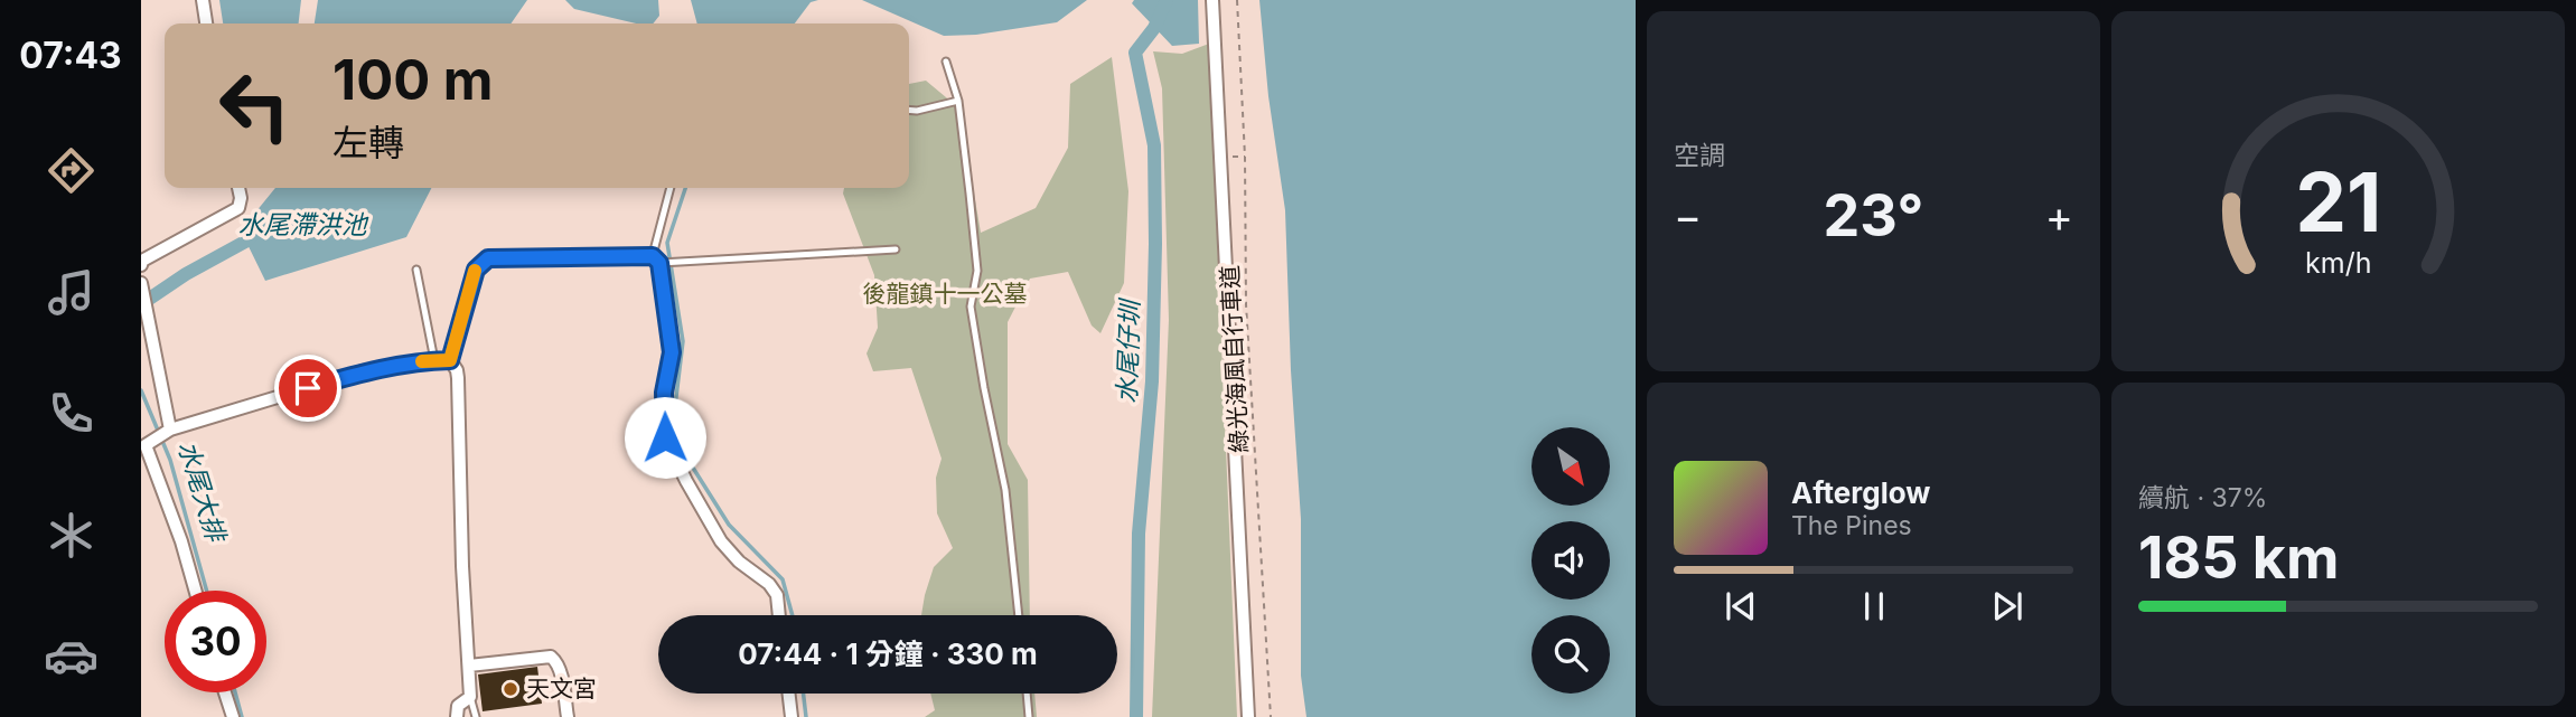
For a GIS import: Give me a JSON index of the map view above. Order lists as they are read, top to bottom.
{
  "streets": {
    "path": ["綠光海風自行車道"]
  },
  "water": ["水尾滯洪池", "水尾仔圳", "水尾大排"],
  "parks": ["後龍鎮十一公墓"],
  "places": ["天文宮"],
  "north": "bottom right",
  "page": {
    "tabs": "07:43",
    "tile": [
      "空調",
      ["續航 · 37%", "185 km"]
    ],
    "turn": ["100 m", "左轉"],
    "heat": ["−", "23°", "+"],
    "song": ["Afterglow", "The Pines"],
    "limit": "30",
    "trip": "07:44 · 1 分鐘 · 330 m",
    "gauge": ["21", "km/h"]
  }
}
